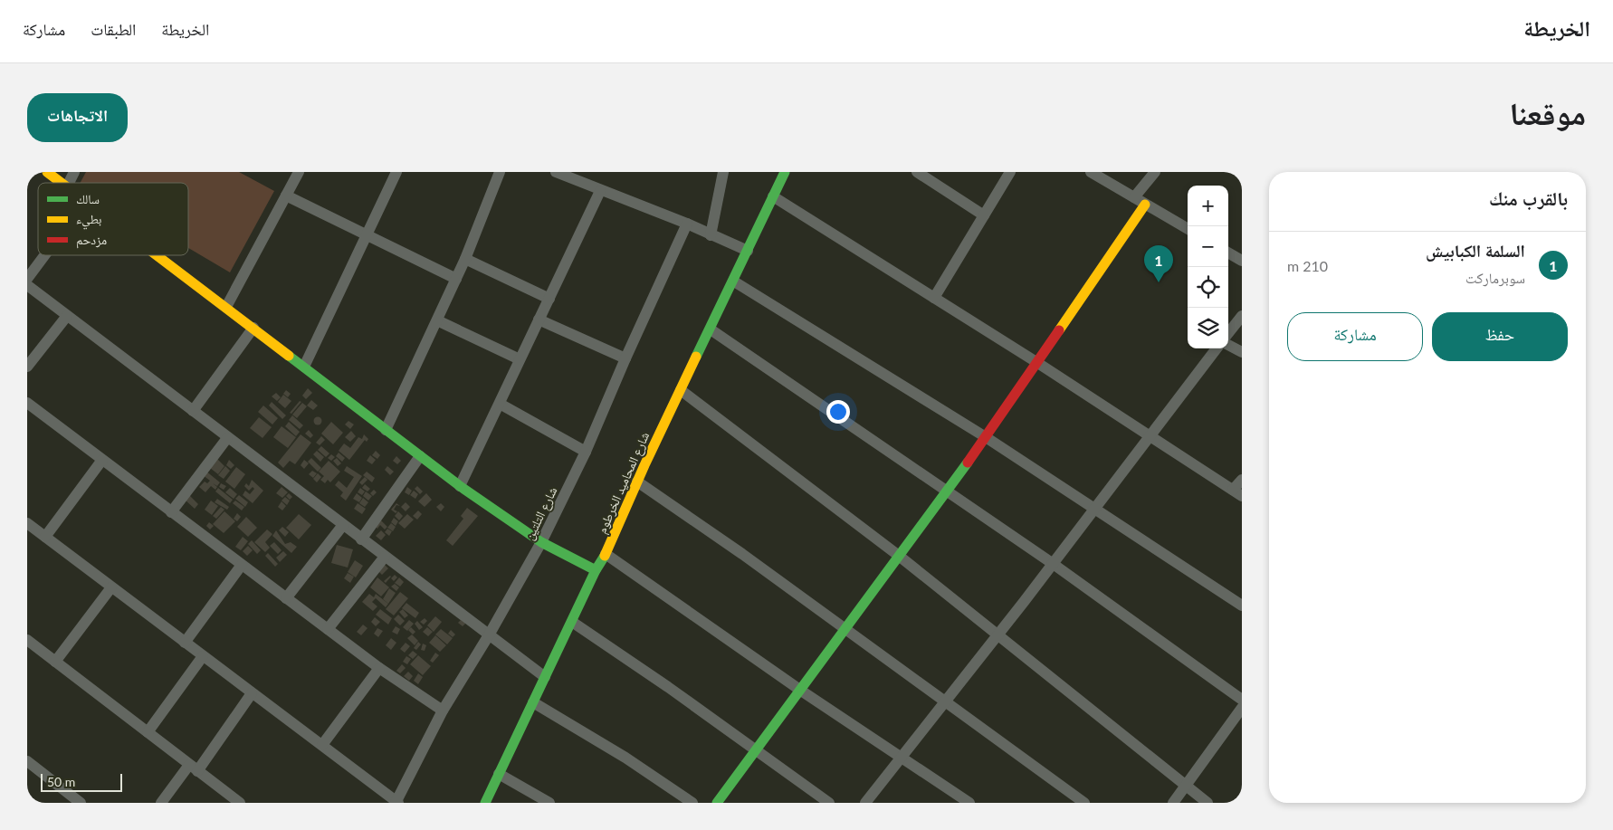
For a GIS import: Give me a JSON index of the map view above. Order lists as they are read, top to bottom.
{
  "streets": {
    "street": ["شارع المحاميد الخرطوم", "شارع التلتين"]
  },
  "legend": ["سالك", "بطيء", "مزدحم"],
  "scale_bar": "50 m",
  "page": {
    "header": "الخريطة",
    "nav": ["الخريطة", "الطبقات", "مشاركة"],
    "title": "موقعنا",
    "buttons": [
      "الاتجاهات",
      ["حفظ", "مشاركة"]
    ],
    "heading": "بالقرب منك",
    "map_buttons": ["+", "−"],
    "list": [
      {
        "mark": "1",
        "name": "السلمة الكبابيش",
        "note": "سوبرماركت",
        "value": "210 m"
      }
    ],
    "pins": "1",
    "scale": "50 m"
  }
}
